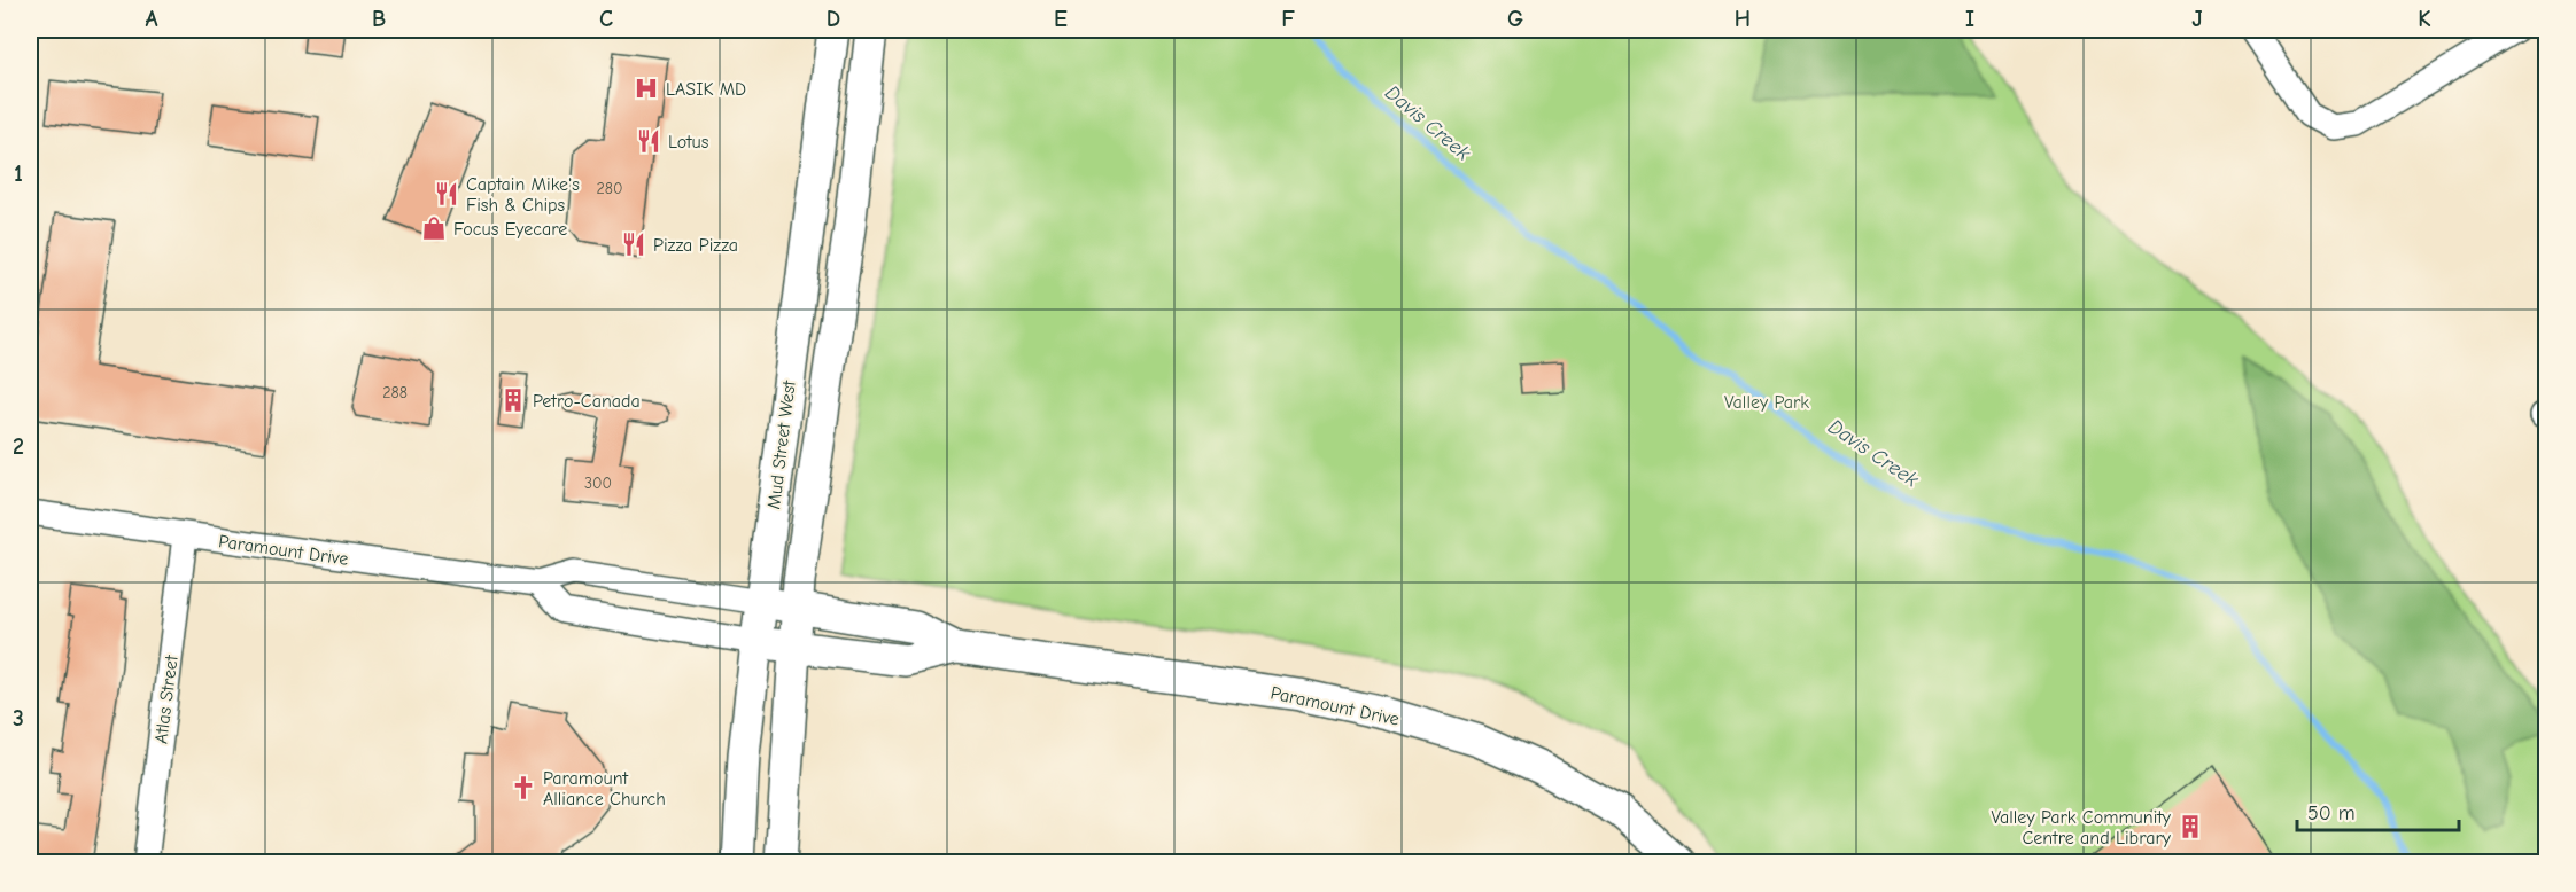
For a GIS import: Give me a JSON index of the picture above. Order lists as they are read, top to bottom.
{
  "streets": {
    "main road": ["Mud Street West", "Paramount Drive"],
    "street": ["Atlas Street"]
  },
  "crossings": [
    ["Mud Street West", "Paramount Drive"],
    ["Paramount Drive", "Atlas Street"]
  ],
  "water": ["Davis Creek"],
  "parks": ["Valley Park"],
  "places": {
    "hospital": ["LASIK MD"],
    "restaurant": ["Lotus", "Captain Mike's Fish & Chips", "Pizza Pizza"],
    "shop": ["Focus Eyecare"],
    "building": ["Petro-Canada", "Valley Park Community Centre and Library"],
    "church": ["Paramount Alliance Church"]
  },
  "house_numbers": ["280", "288", "300"],
  "scale_bar": "50 m",
  "grid": {
    "columns": [
      "A",
      "B",
      "C",
      "D",
      "E",
      "F",
      "G",
      "H",
      "I",
      "J",
      "K"
    ],
    "rows": ["1", "2", "3"]
  }
}
